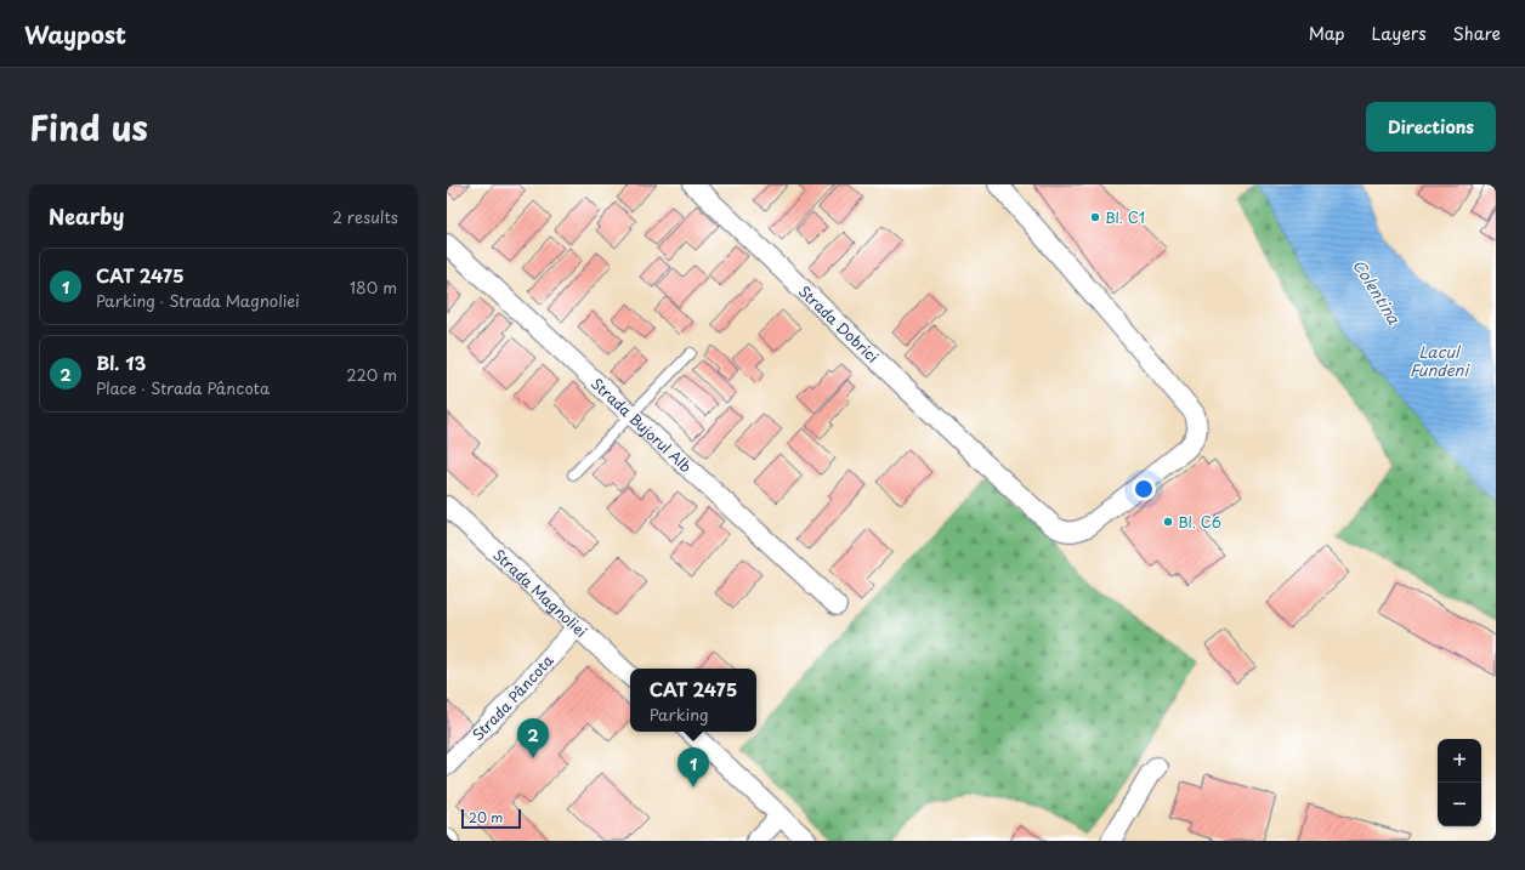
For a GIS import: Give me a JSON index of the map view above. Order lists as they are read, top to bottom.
{
  "streets": {
    "street": [
      "Strada Dobrici",
      "Strada Bujorul Alb",
      "Strada Magnoliei",
      "Strada Pâncota"
    ]
  },
  "crossings": [
    ["Strada Magnoliei", "Strada Pâncota"]
  ],
  "water": ["Colentina", "Lacul Fundeni"],
  "places": ["Bl. C1", "Bl. C6"],
  "scale_bar": "20 m",
  "page": {
    "header": "Waypost",
    "nav": ["Map", "Layers", "Share"],
    "title": "Find us",
    "buttons": "Directions",
    "heading": ["Nearby", "2 results"],
    "list": [
      {
        "mark": "1",
        "name": "CAT 2475",
        "note": "Parking · Strada Magnoliei",
        "value": "180 m"
      },
      {
        "mark": "2",
        "name": "Bl. 13",
        "note": "Place · Strada Pâncota",
        "value": "220 m"
      }
    ],
    "popup": ["CAT 2475", "Parking"],
    "pins": ["2", "1"],
    "map_buttons": ["+", "−"],
    "scale": "20 m"
  }
}
